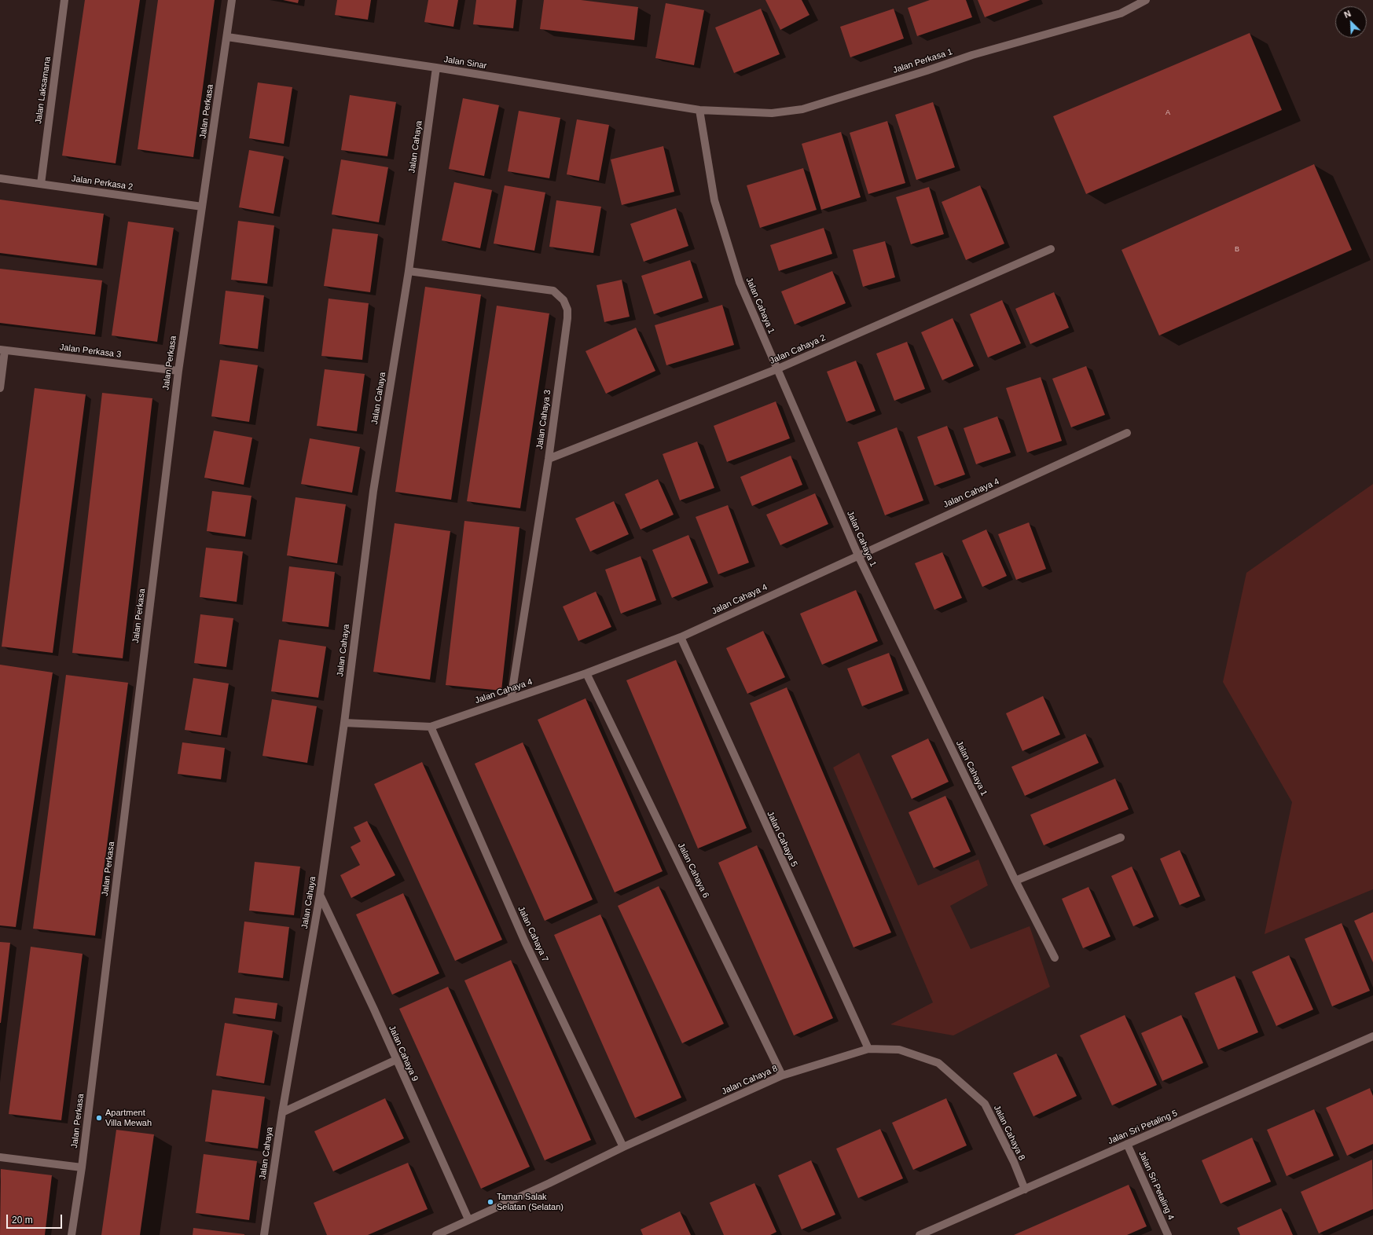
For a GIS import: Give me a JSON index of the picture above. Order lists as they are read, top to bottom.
{
  "streets": {
    "street": [
      "Jalan Perkasa 1",
      "Jalan Sinar",
      "Jalan Laksamana",
      "Jalan Perkasa",
      "Jalan Cahaya",
      "Jalan Perkasa 2",
      "Jalan Cahaya 1",
      "Jalan Cahaya 2",
      "Jalan Perkasa 3",
      "Jalan Cahaya 3",
      "Jalan Cahaya 4",
      "Jalan Cahaya 5",
      "Jalan Cahaya 6",
      "Jalan Cahaya 7",
      "Jalan Cahaya 9",
      "Jalan Cahaya 8",
      "Jalan Sri Petaling 5",
      "Jalan Sri Petaling 4"
    ]
  },
  "crossings": [
    ["Jalan Perkasa 1", "Jalan Sinar"],
    ["Jalan Perkasa 1", "Jalan Cahaya 1"],
    ["Jalan Sinar", "Jalan Perkasa"],
    ["Jalan Sinar", "Jalan Cahaya"],
    ["Jalan Sinar", "Jalan Cahaya 1"],
    ["Jalan Laksamana", "Jalan Perkasa 2"],
    ["Jalan Perkasa", "Jalan Perkasa 2"],
    ["Jalan Perkasa", "Jalan Perkasa 3"],
    ["Jalan Cahaya", "Jalan Cahaya 3"],
    ["Jalan Cahaya", "Jalan Cahaya 4"],
    ["Jalan Cahaya", "Jalan Cahaya 9"],
    ["Jalan Cahaya 1", "Jalan Cahaya 2"],
    ["Jalan Cahaya 1", "Jalan Cahaya 4"],
    ["Jalan Cahaya 2", "Jalan Cahaya 3"],
    ["Jalan Cahaya 3", "Jalan Cahaya 4"],
    ["Jalan Cahaya 4", "Jalan Cahaya 5"],
    ["Jalan Cahaya 4", "Jalan Cahaya 6"],
    ["Jalan Cahaya 4", "Jalan Cahaya 7"],
    ["Jalan Cahaya 5", "Jalan Cahaya 8"],
    ["Jalan Cahaya 6", "Jalan Cahaya 8"],
    ["Jalan Cahaya 7", "Jalan Cahaya 8"],
    ["Jalan Cahaya 9", "Jalan Cahaya 8"],
    ["Jalan Cahaya 8", "Jalan Sri Petaling 5"],
    ["Jalan Sri Petaling 5", "Jalan Sri Petaling 4"]
  ],
  "places": ["Apartment Villa Mewah", "Taman Salak Selatan (Selatan)"],
  "house_numbers": ["A", "B"],
  "scale_bar": "20 m",
  "north": "top left"
}
